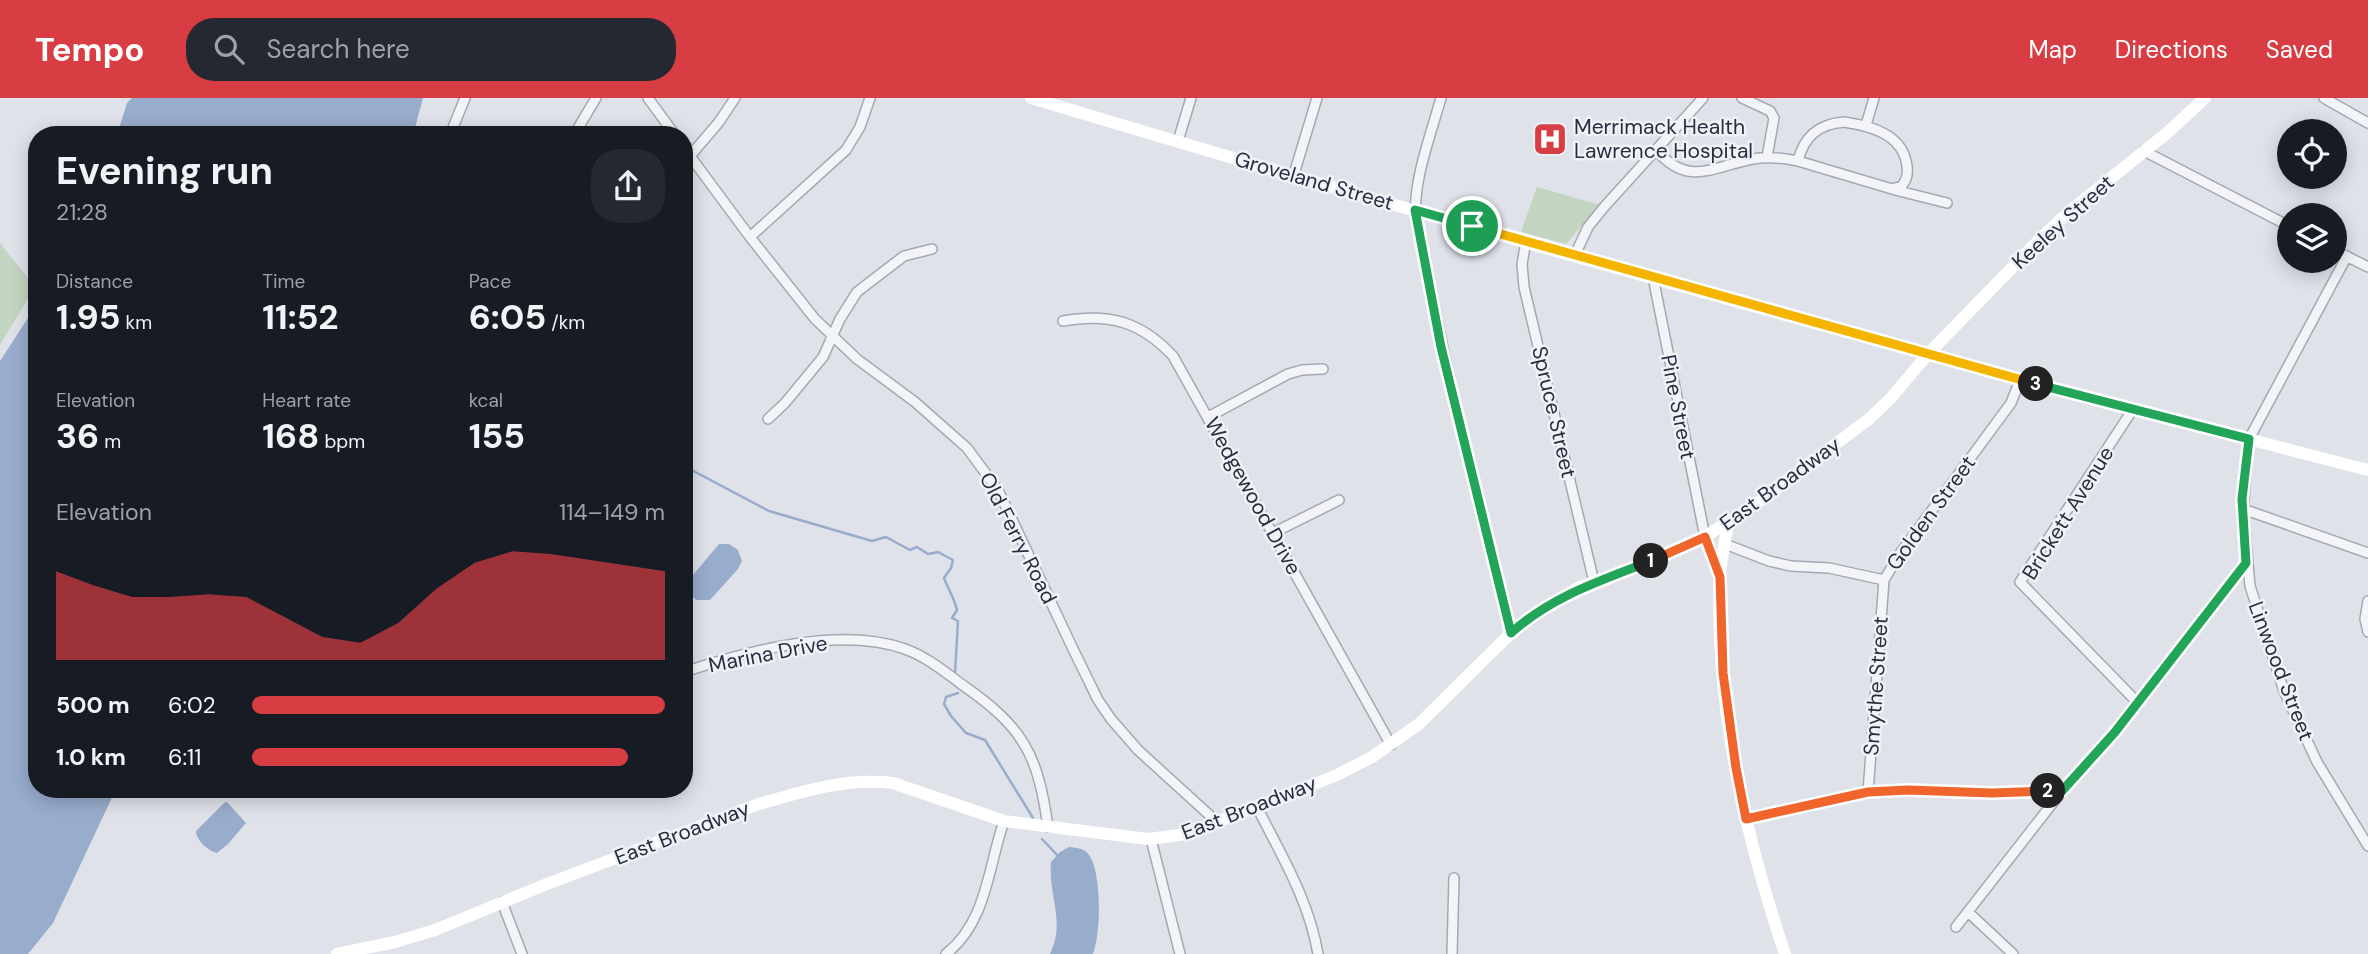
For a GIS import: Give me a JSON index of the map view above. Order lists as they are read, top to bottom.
{
  "streets": {
    "street": [
      "Groveland Street",
      "Keeley Street",
      "Pine Street",
      "Spruce Street",
      "East Broadway",
      "Wedgewood Drive",
      "Golden Street",
      "Brickett Avenue",
      "Old Ferry Road",
      "Marina Drive",
      "Linwood Street",
      "Smythe Street"
    ]
  },
  "crossings": [
    ["Groveland Street", "Keeley Street"],
    ["Groveland Street", "Pine Street"],
    ["Groveland Street", "Spruce Street"],
    ["Groveland Street", "East Broadway"],
    ["Groveland Street", "Golden Street"],
    ["Groveland Street", "Brickett Avenue"],
    ["Groveland Street", "Linwood Street"],
    ["Keeley Street", "East Broadway"],
    ["Pine Street", "East Broadway"],
    ["Spruce Street", "East Broadway"],
    ["East Broadway", "Wedgewood Drive"],
    ["East Broadway", "Old Ferry Road"],
    ["East Broadway", "Marina Drive"],
    ["Golden Street", "Smythe Street"]
  ],
  "places": {
    "hospital": ["Merrimack Health Lawrence Hospital"]
  },
  "page": {
    "header": "Tempo",
    "search": "Search here",
    "nav": ["Map", "Directions", "Saved"],
    "heading": ["Evening run", "21:28"],
    "stats": [
      ["Distance", "1.95 km"],
      ["Time", "11:52"],
      ["Pace", "6:05 /km"],
      ["Elevation", "36 m"],
      ["Heart rate", "168 bpm"],
      ["kcal", "155"]
    ],
    "pins": ["3", "1", "2"],
    "chart": ["Elevation", "114–149 m"],
    "list": [
      {
        "name": "500 m",
        "note": "6:02"
      },
      {
        "name": "1.0 km",
        "note": "6:11"
      }
    ]
  }
}
